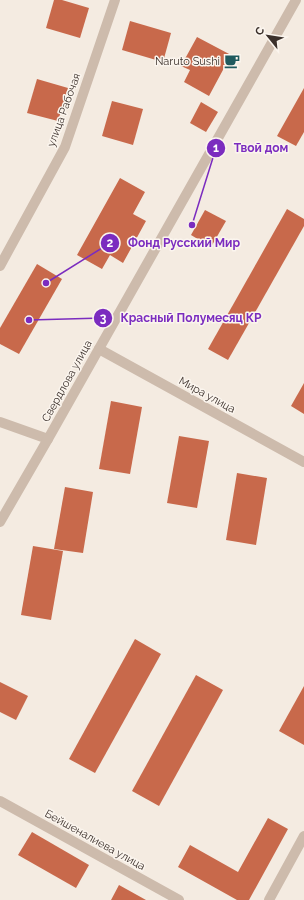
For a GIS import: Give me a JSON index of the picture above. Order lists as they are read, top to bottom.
{
  "streets": {
    "street": [
      "улица Рабочая",
      "Свердлова улица",
      "Мира улица",
      "Бейшеналиева улица"
    ]
  },
  "crossings": [
    ["Свердлова улица", "Мира улица"]
  ],
  "places": {
    "cafe": ["Naruto Sushi"],
    "other": ["Твой дом", "Фонд Русский Мир", "Красный Полумесяц КР"]
  },
  "north": "top left"
}
